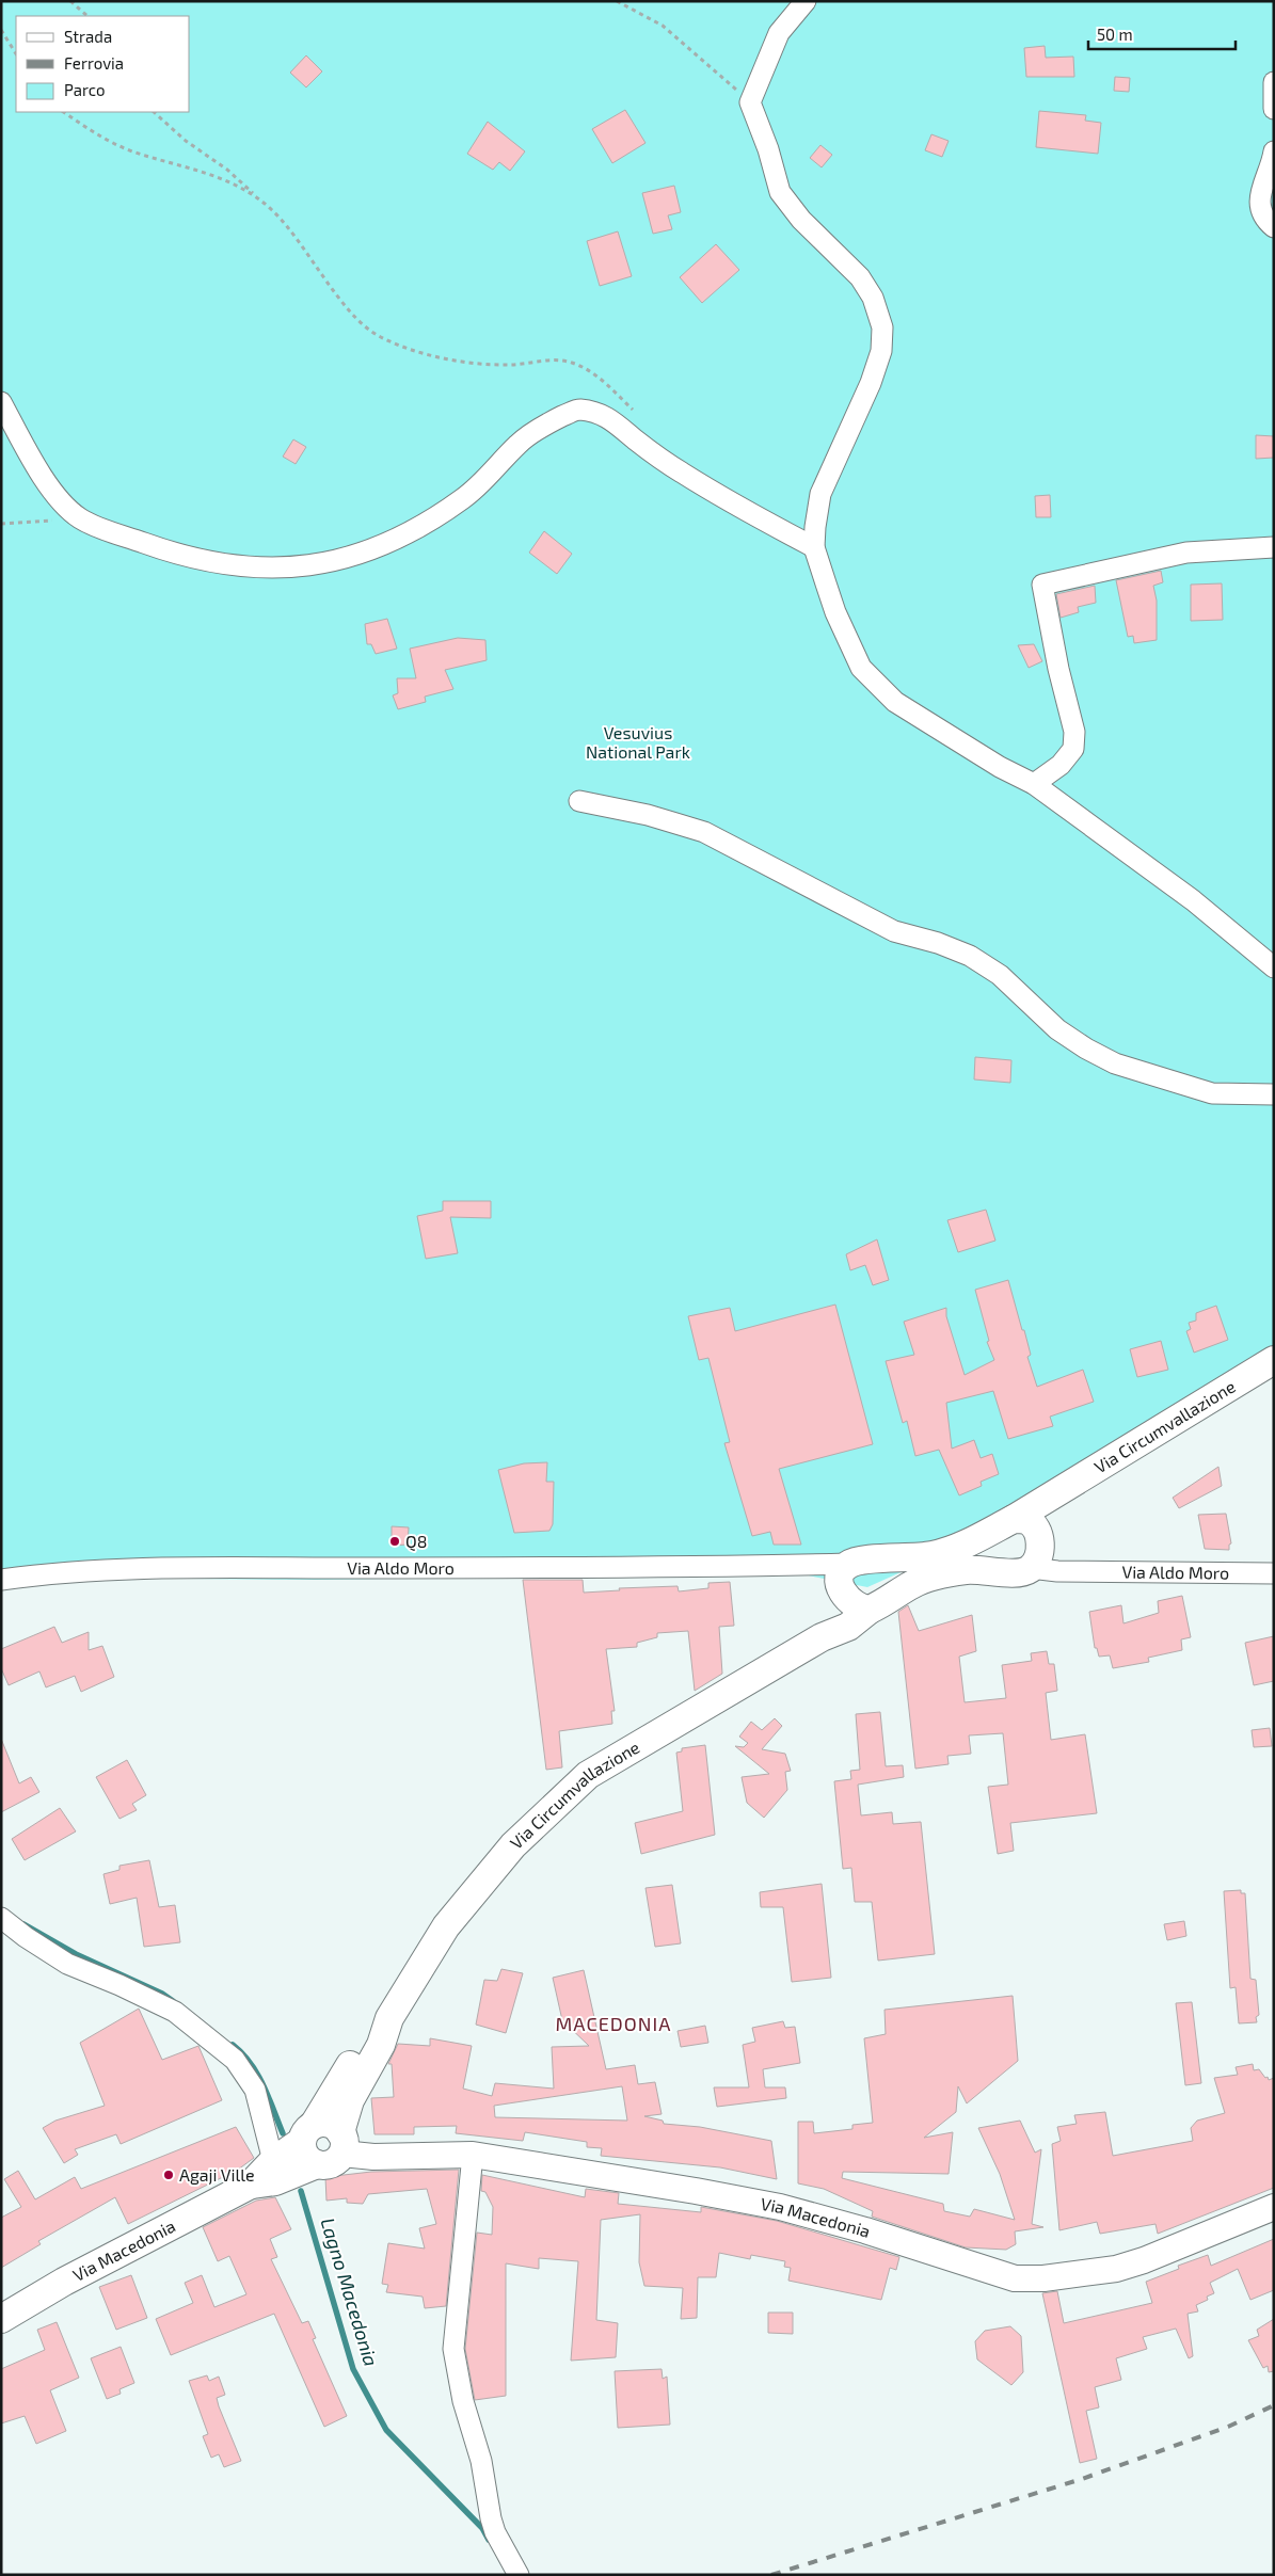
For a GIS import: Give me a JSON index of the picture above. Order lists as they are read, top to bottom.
{
  "streets": {
    "main road": ["Via Circumvallazione", "Via Macedonia"],
    "street": ["Via Aldo Moro"]
  },
  "crossings": [
    ["Via Circumvallazione", "Via Aldo Moro"],
    ["Via Circumvallazione", "Via Macedonia"]
  ],
  "districts": ["MACEDONIA"],
  "water": ["Lagno Macedonia"],
  "parks": ["Vesuvius National Park"],
  "places": ["Q8", "Agaji Ville"],
  "legend": ["Strada", "Ferrovia", "Parco"],
  "scale_bar": "50 m"
}
